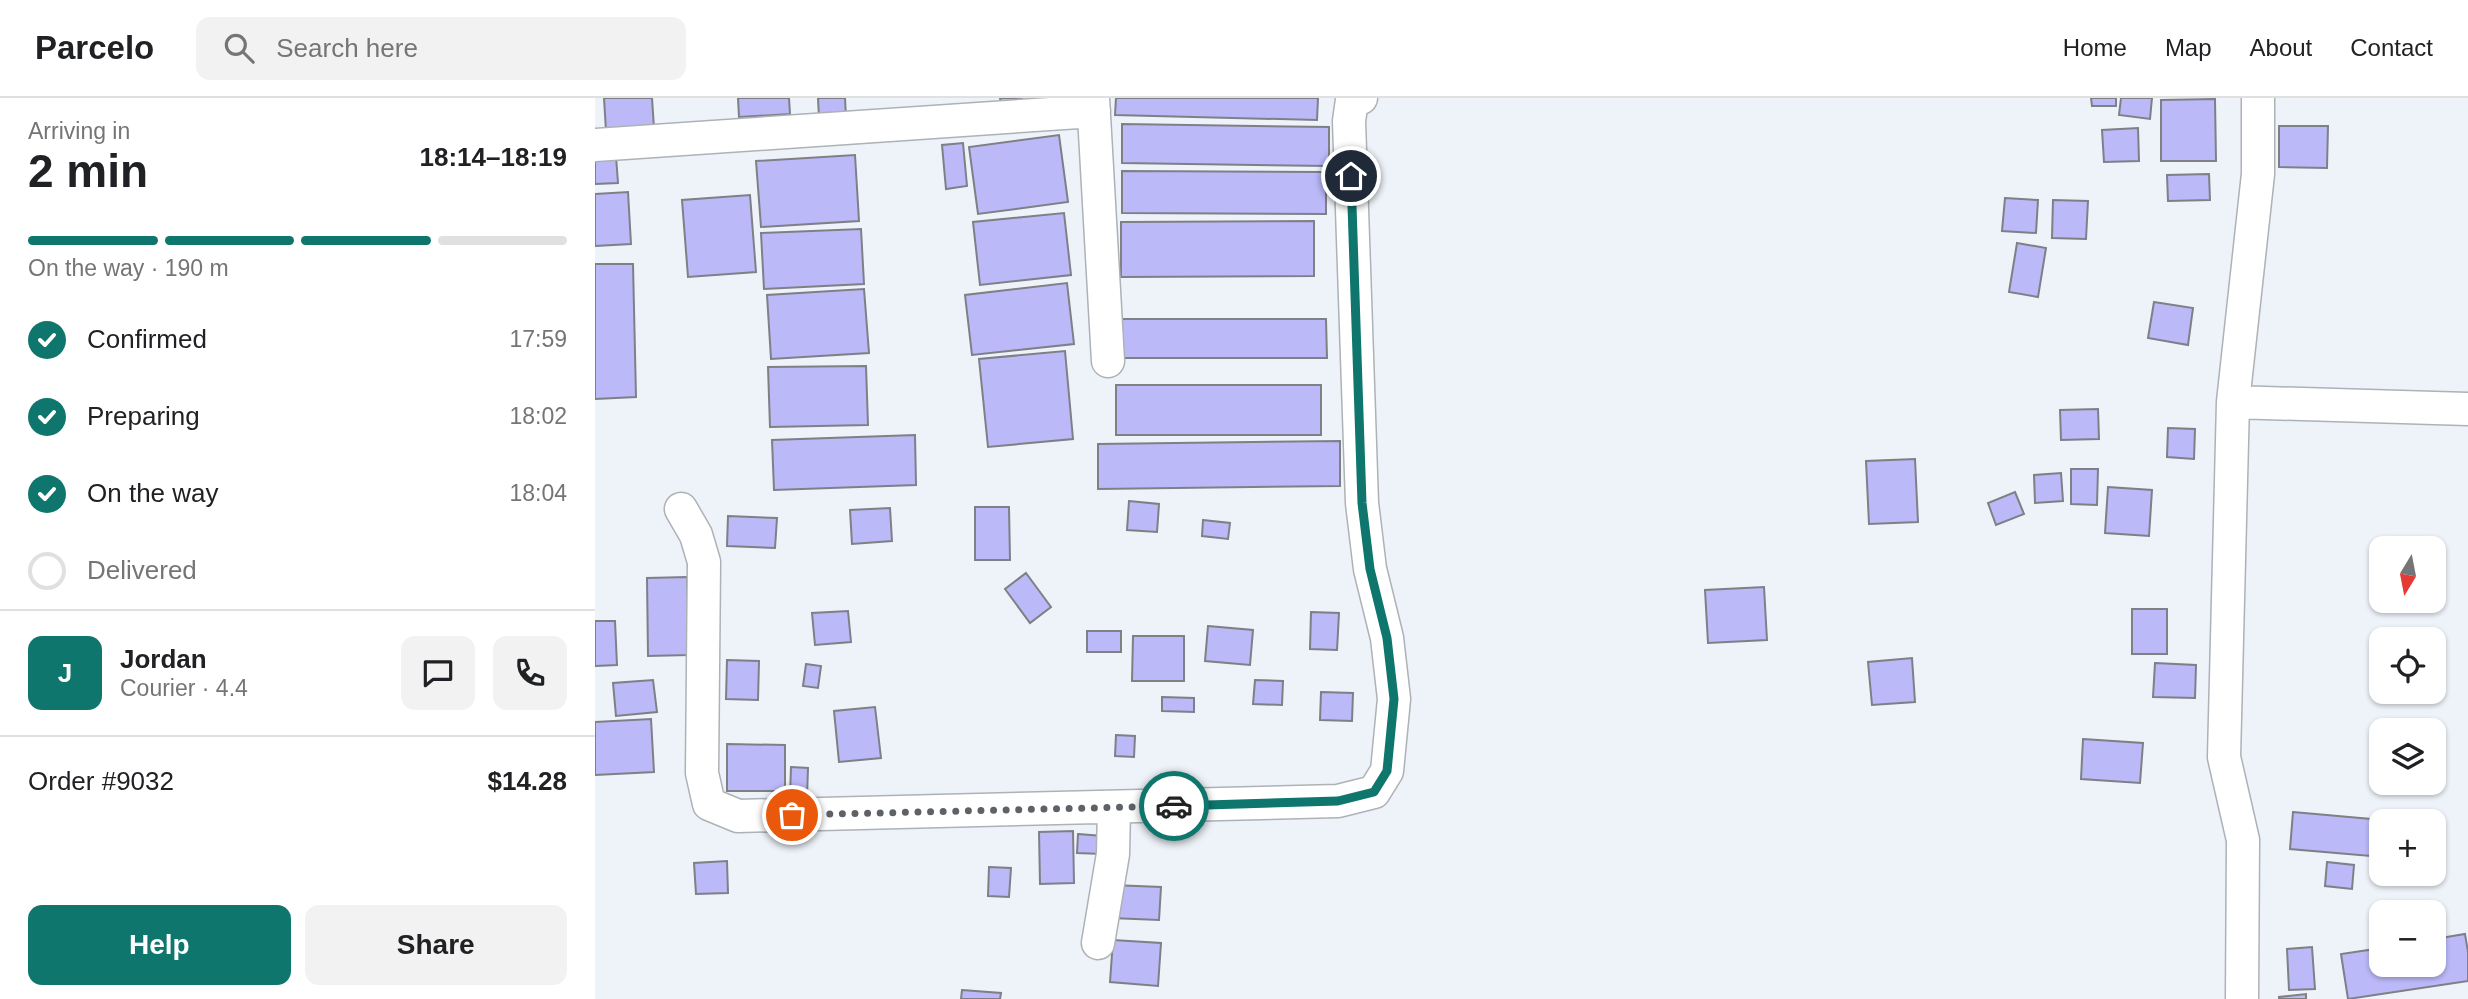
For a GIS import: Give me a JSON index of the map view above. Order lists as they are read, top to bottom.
{
  "north": "bottom",
  "page": {
    "header": "Parcelo",
    "search": "Search here",
    "nav": [
      "Home",
      "Map",
      "About",
      "Contact"
    ],
    "heading": ["2 min", "Arriving in", "18:14–18:19"],
    "panel": [
      "Jordan",
      "Courier · 4.4",
      "Order #9032",
      "$14.28"
    ],
    "bar": "On the way · 190 m",
    "list": [
      ["Confirmed", "17:59"],
      ["Preparing", "18:02"],
      ["On the way", "18:04"],
      "Delivered"
    ],
    "map_buttons": ["+", "−"],
    "round": "J",
    "buttons": ["Help", "Share"]
  }
}
